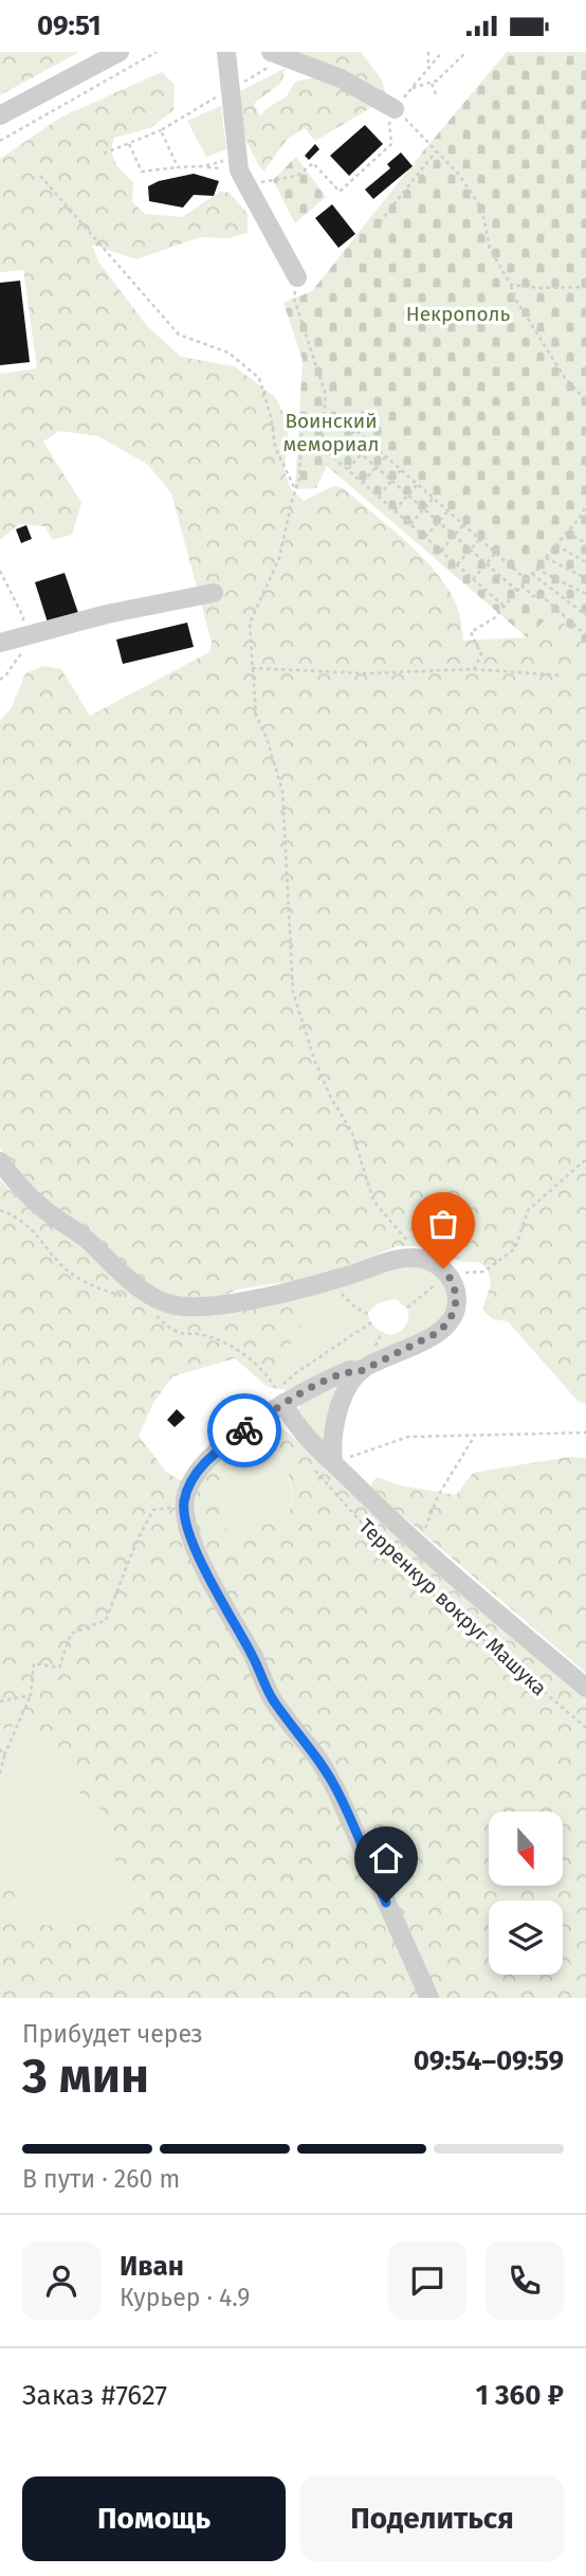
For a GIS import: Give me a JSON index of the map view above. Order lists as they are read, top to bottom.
{
  "streets": {
    "path": ["Терренкур вокруг Машука"]
  },
  "parks": ["Некрополь", "Воинский мемориал"],
  "north": "bottom",
  "page": {
    "status": "09:51",
    "heading": ["3 мин", "Прибудет через", "09:54–09:59"],
    "panel": [
      "Иван",
      "Курьер · 4.9",
      "Заказ #7627",
      "1 360 ₽"
    ],
    "bar": "В пути · 260 m",
    "buttons": ["Помощь", "Поделиться"]
  }
}
